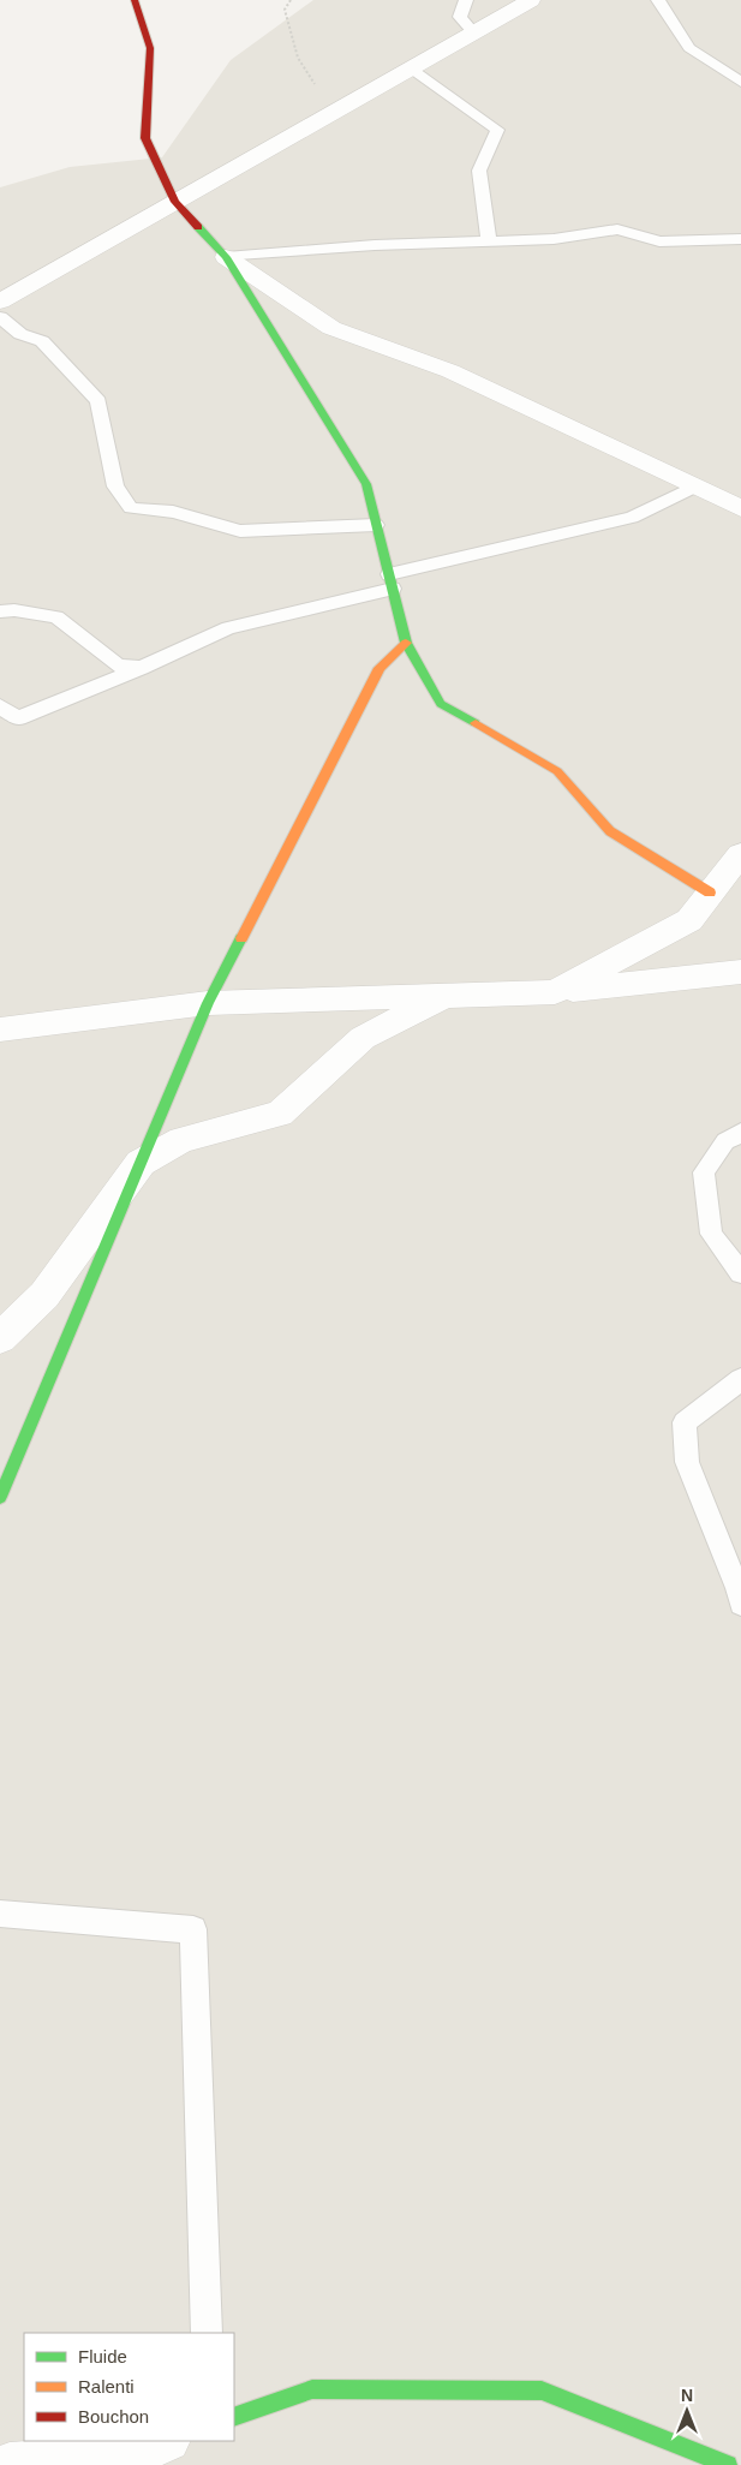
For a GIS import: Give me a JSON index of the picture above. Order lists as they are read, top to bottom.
{
  "legend": ["Fluide", "Ralenti", "Bouchon"],
  "north": "top"
}
